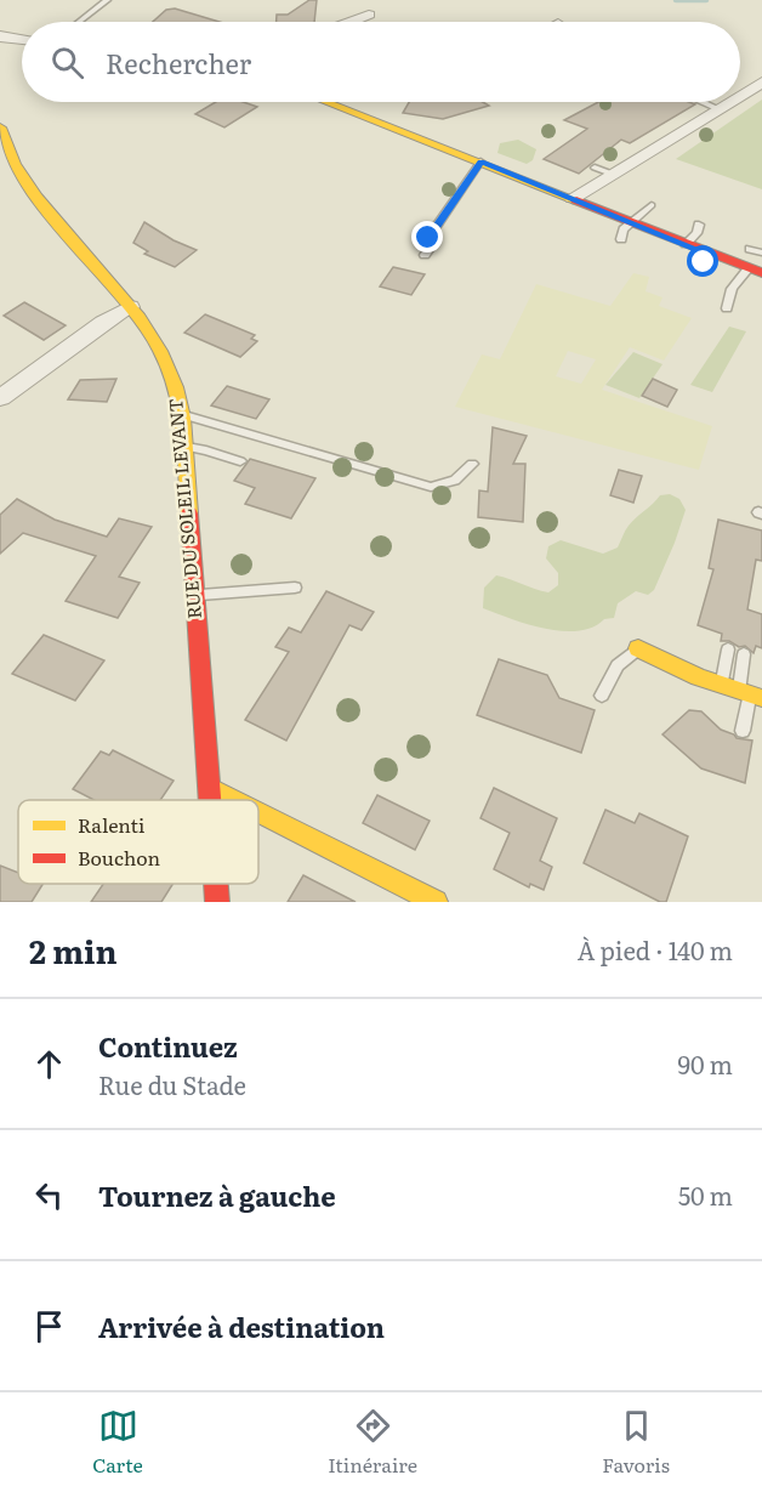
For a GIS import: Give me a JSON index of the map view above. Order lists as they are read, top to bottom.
{
  "streets": {
    "street": ["RUE DU SOLEIL LEVANT"]
  },
  "legend": ["Ralenti", "Bouchon"],
  "page": {
    "search": "Rechercher",
    "heading": ["2 min", "À pied · 140 m"],
    "list": [
      ["Continuez", "Rue du Stade", "90 m"],
      ["Tournez à gauche", "50 m"],
      "Arrivée à destination"
    ],
    "nav": ["Carte", "Itinéraire", "Favoris"]
  }
}
